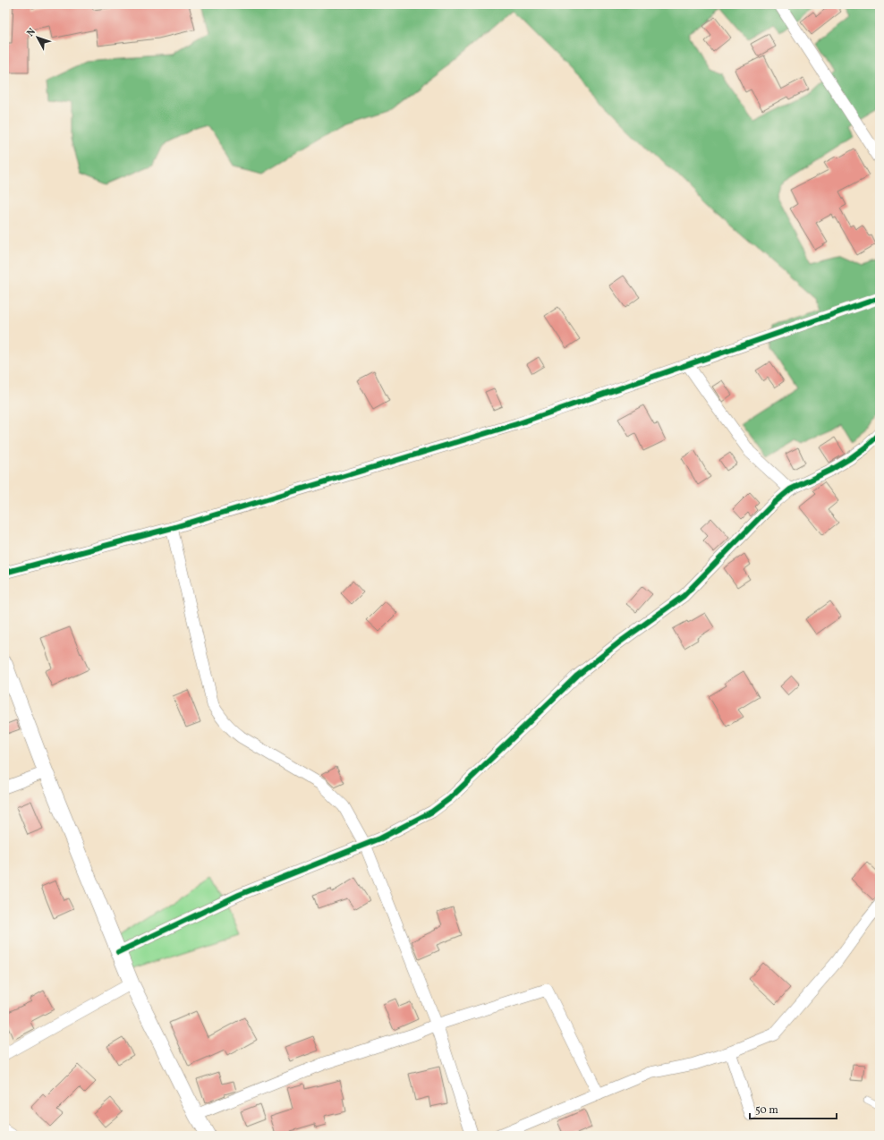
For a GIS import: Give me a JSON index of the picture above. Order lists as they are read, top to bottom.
{
  "scale_bar": "50 m",
  "north": "top left"
}
